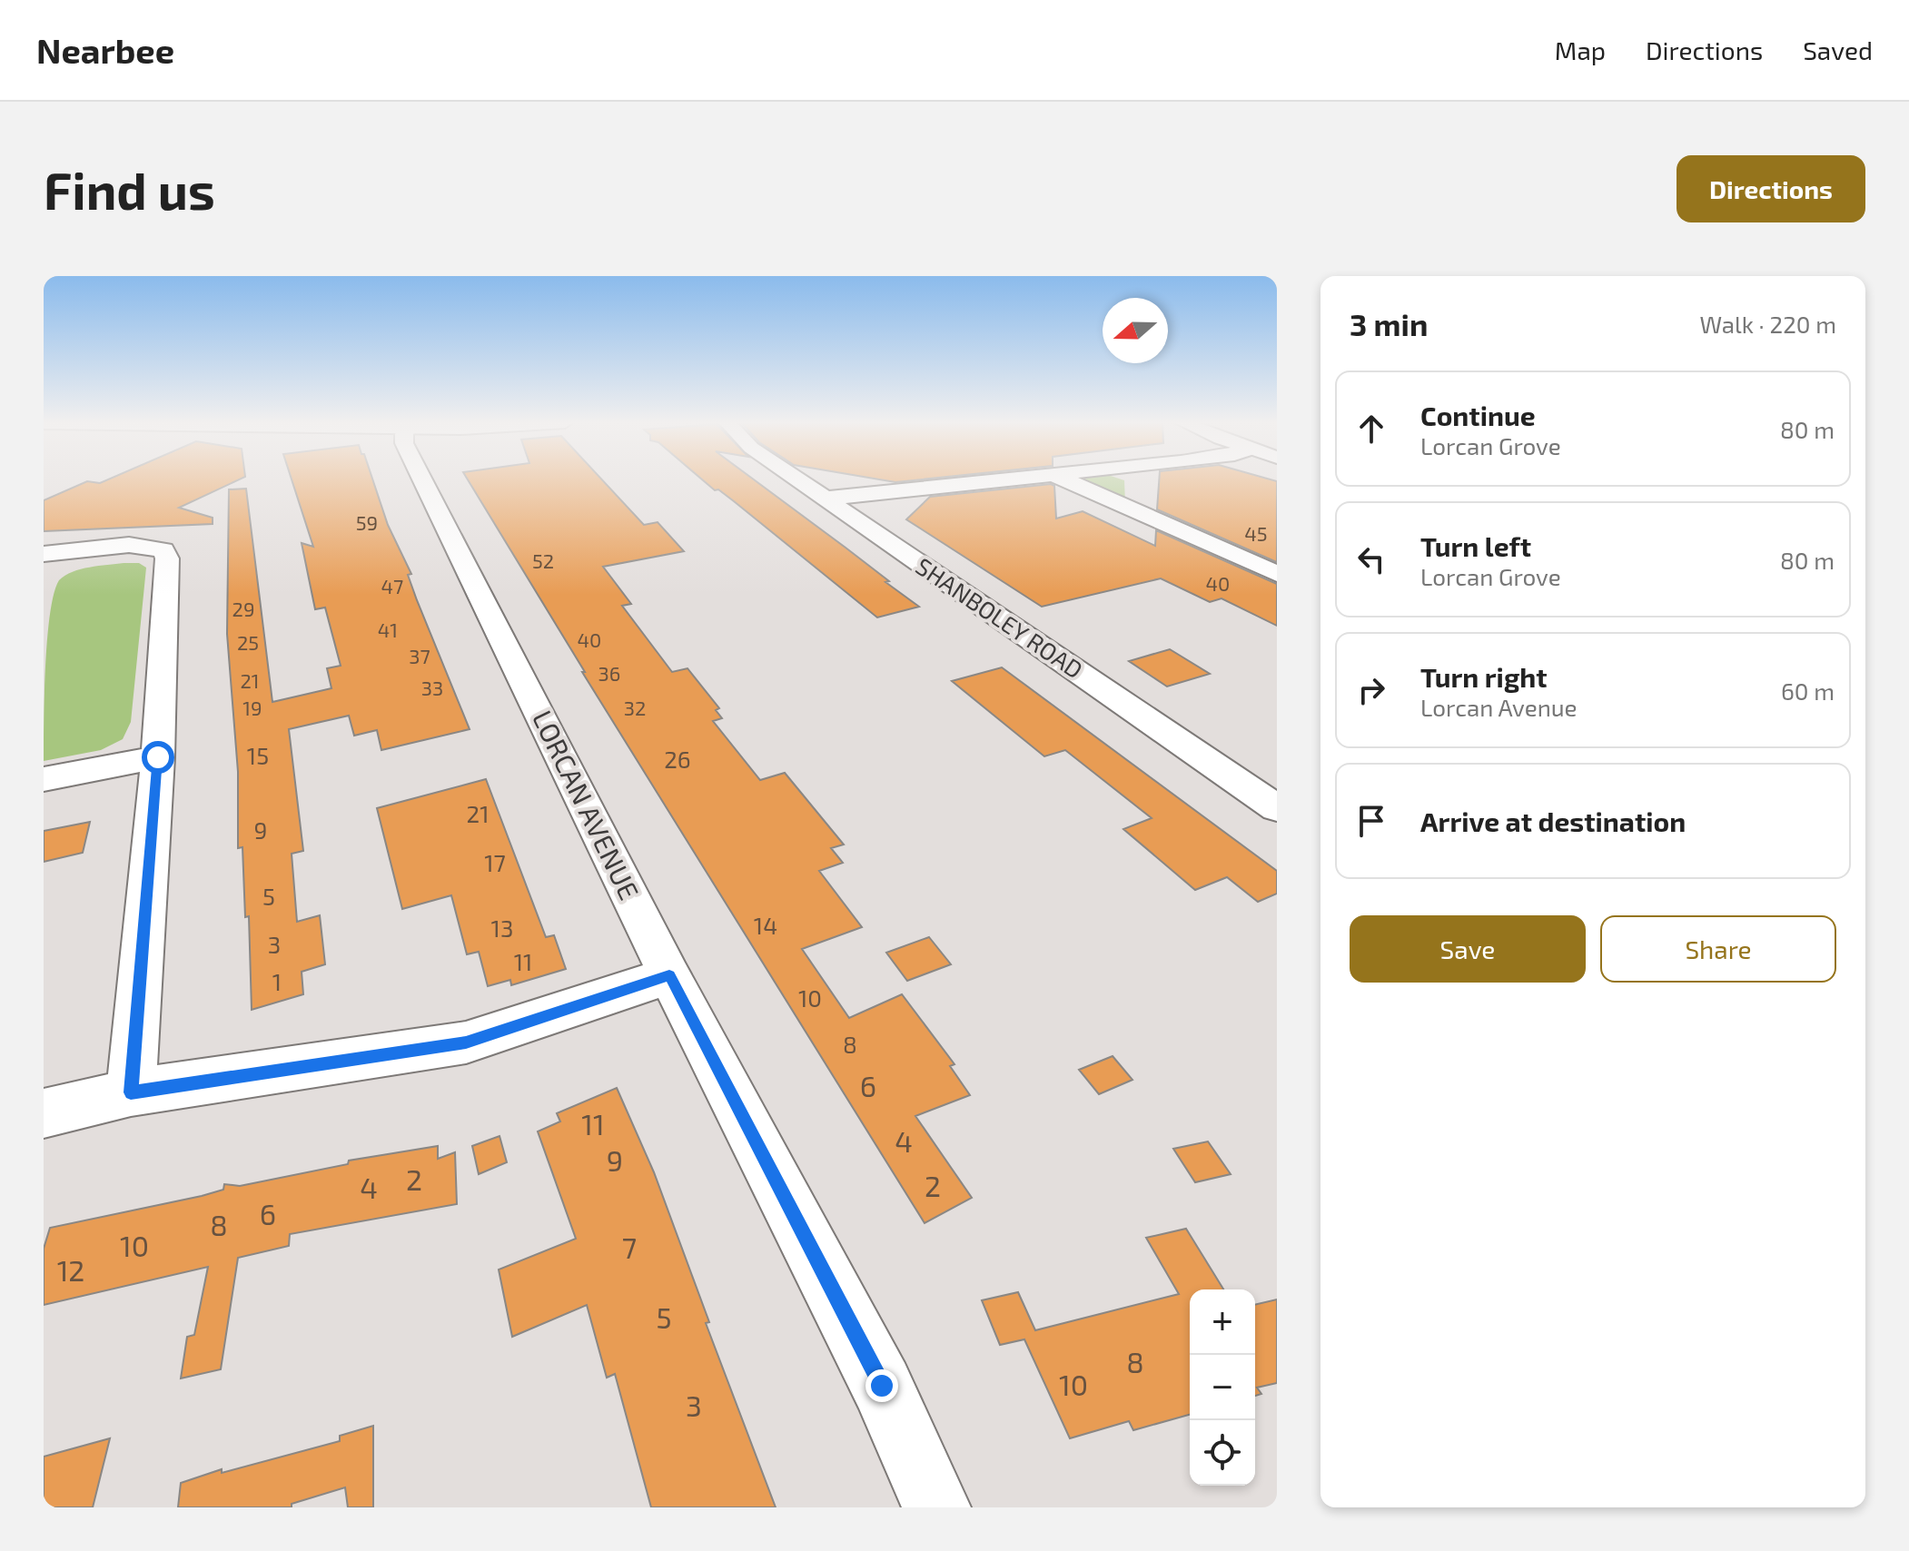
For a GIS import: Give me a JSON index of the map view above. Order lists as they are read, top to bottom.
{
  "streets": {
    "street": ["SHANBOLEY ROAD", "LORCAN AVENUE"]
  },
  "house_numbers": [
    "59",
    "45",
    "52",
    "40",
    "47",
    "29",
    "41",
    "40",
    "25",
    "37",
    "36",
    "21",
    "33",
    "19",
    "32",
    "15",
    "26",
    "21",
    "9",
    "17",
    "5",
    "14",
    "13",
    "3",
    "11",
    "1",
    "10",
    "8",
    "6",
    "11",
    "4",
    "9",
    "2",
    "2",
    "4",
    "6",
    "8",
    "10",
    "7",
    "12",
    "5",
    "8",
    "10",
    "3"
  ],
  "north": "left",
  "page": {
    "header": "Nearbee",
    "nav": ["Map", "Directions", "Saved"],
    "buttons": [
      "Directions",
      ["Save", "Share"]
    ],
    "title": "Find us",
    "heading": ["3 min", "Walk · 220 m"],
    "list": [
      ["Continue", "Lorcan Grove", "80 m"],
      ["Turn left", "Lorcan Grove", "80 m"],
      ["Turn right", "Lorcan Avenue", "60 m"],
      "Arrive at destination"
    ],
    "map_buttons": ["+", "−"]
  }
}
